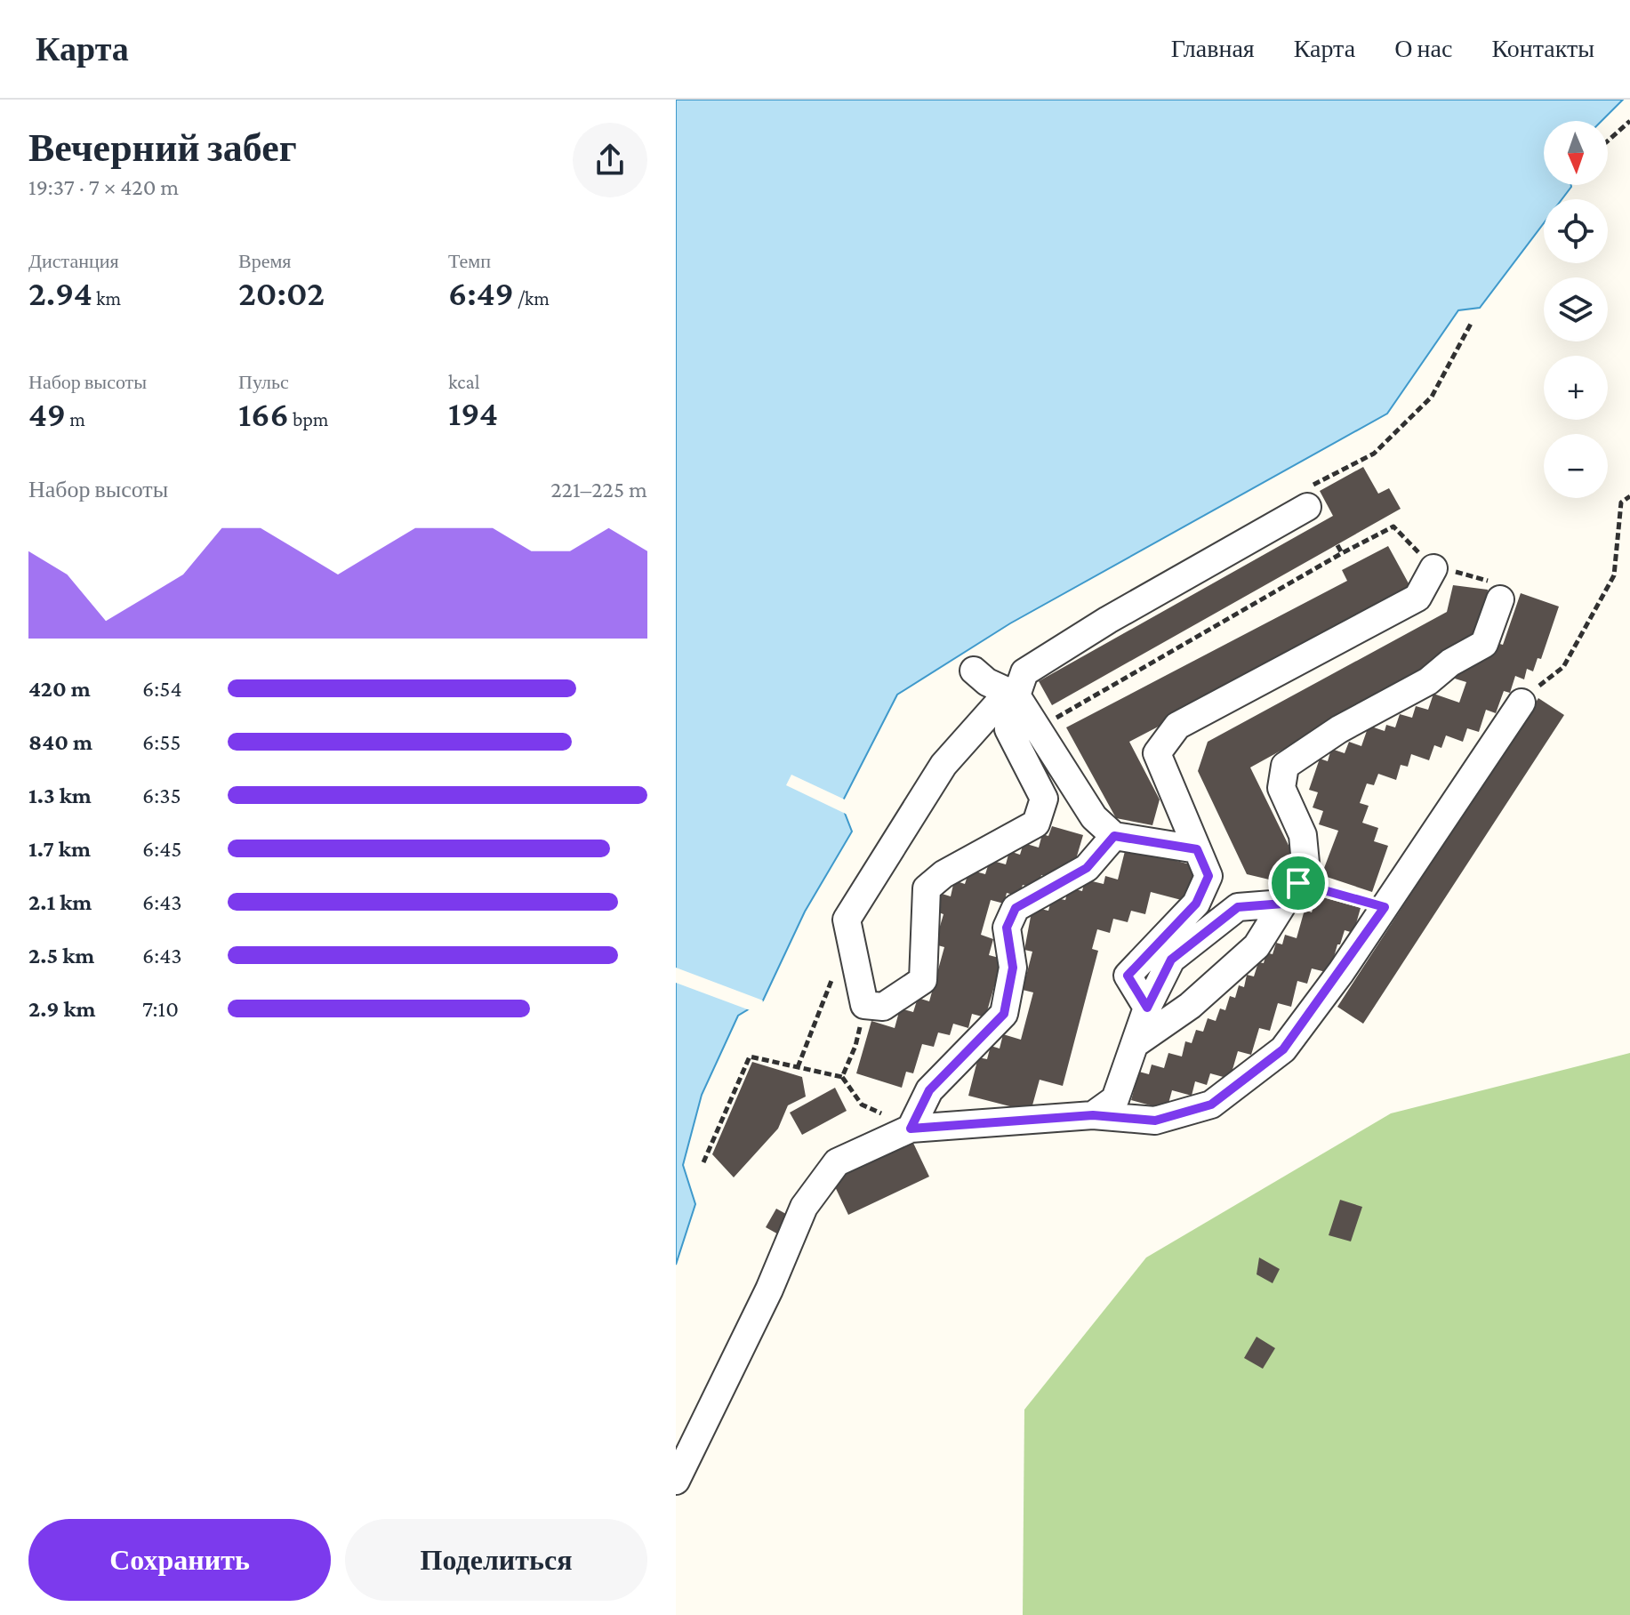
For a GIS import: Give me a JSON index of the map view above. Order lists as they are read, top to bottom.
{
  "north": "bottom",
  "page": {
    "header": "Карта",
    "nav": [
      "Главная",
      "Карта",
      "О нас",
      "Контакты"
    ],
    "heading": ["Вечерний забег", "19:37 · 7 × 420 m"],
    "map_buttons": ["+", "−"],
    "stats": [
      ["Дистанция", "2.94 km"],
      ["Время", "20:02"],
      ["Темп", "6:49 /km"],
      ["Набор высоты", "49 m"],
      ["Пульс", "166 bpm"],
      ["kcal", "194"]
    ],
    "chart": ["Набор высоты", "221–225 m"],
    "list": [
      {
        "name": "420 m",
        "note": "6:54"
      },
      {
        "name": "840 m",
        "note": "6:55"
      },
      {
        "name": "1.3 km",
        "note": "6:35"
      },
      {
        "name": "1.7 km",
        "note": "6:45"
      },
      {
        "name": "2.1 km",
        "note": "6:43"
      },
      {
        "name": "2.5 km",
        "note": "6:43"
      },
      {
        "name": "2.9 km",
        "note": "7:10"
      }
    ],
    "buttons": ["Сохранить", "Поделиться"]
  }
}
